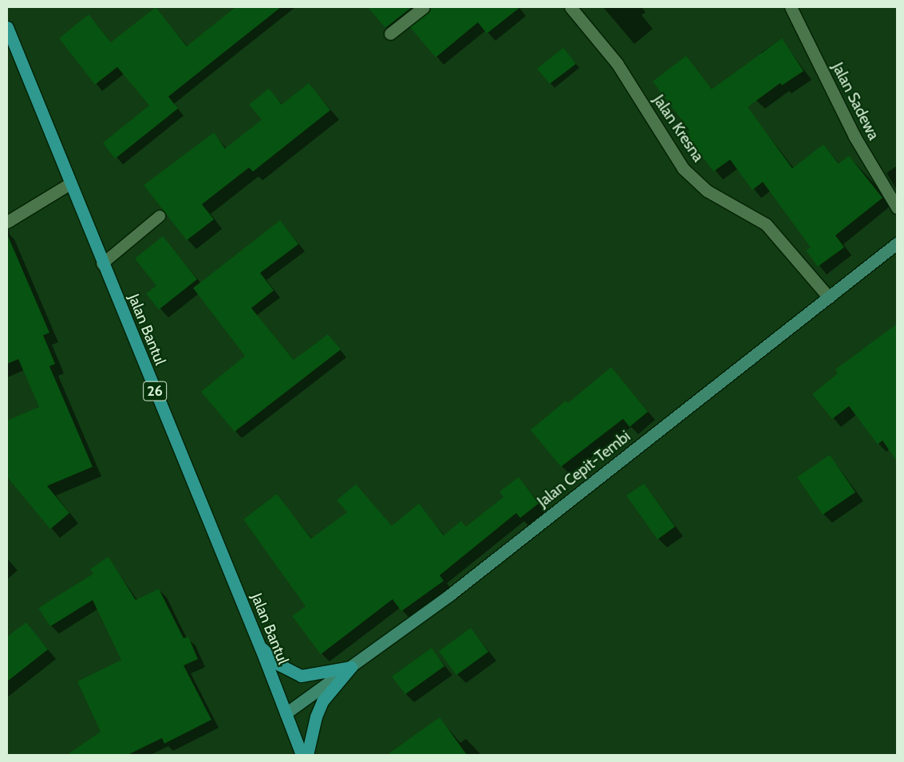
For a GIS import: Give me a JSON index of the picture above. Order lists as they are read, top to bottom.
{
  "streets": {
    "main road": ["Jalan Bantul", "26", "Jalan Cepit-Tembi"],
    "street": ["Jalan Sadewa", "Jalan Kresna"]
  },
  "crossings": [
    ["Jalan Kresna", "Jalan Cepit-Tembi"],
    ["Jalan Bantul", "Jalan Cepit-Tembi"]
  ]
}
